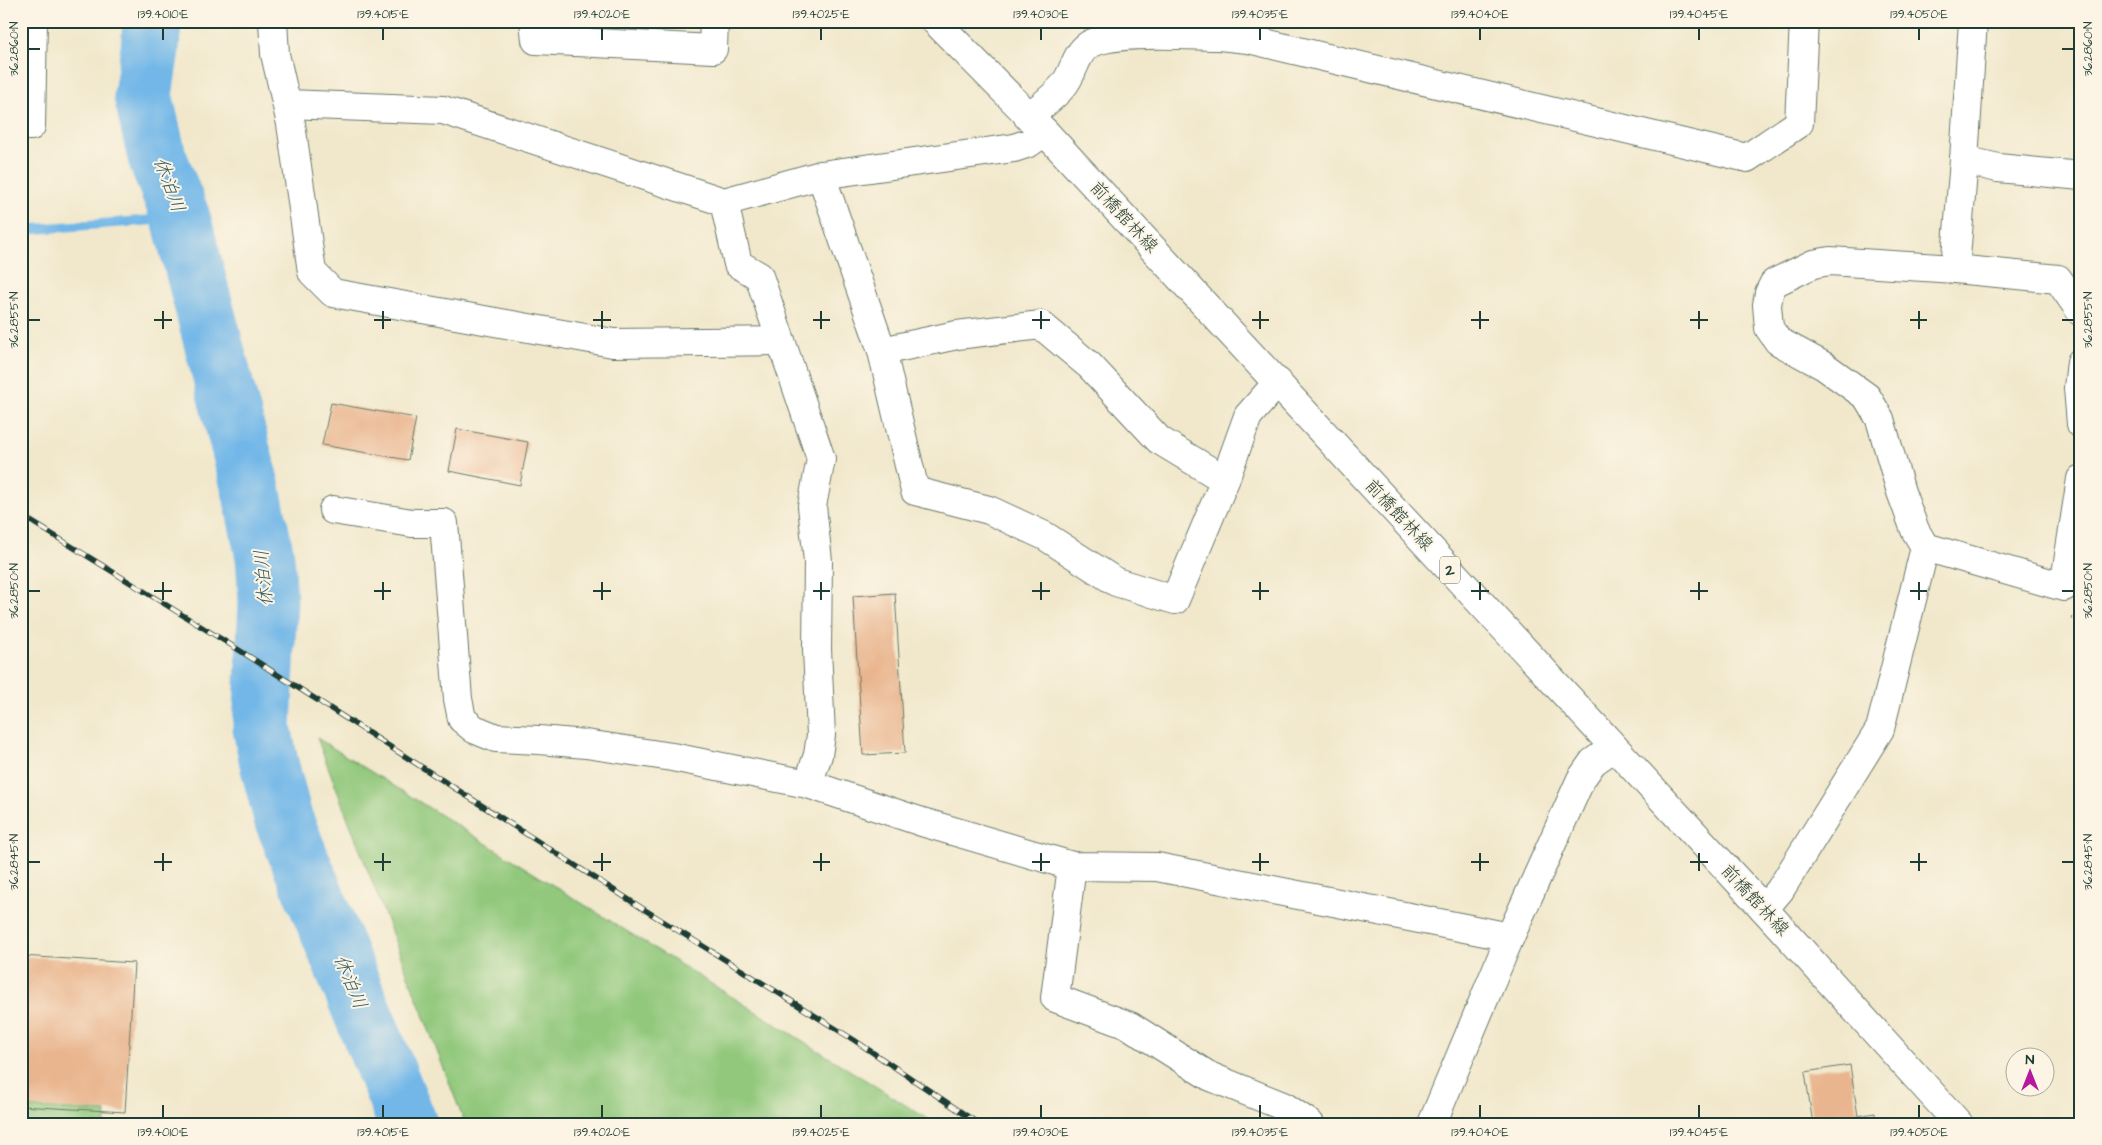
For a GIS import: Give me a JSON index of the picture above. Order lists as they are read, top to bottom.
{
  "streets": {
    "street": ["前橋館林線", "2"]
  },
  "water": ["休泊川"],
  "north": "top",
  "coordinates": [
    "139.4010°E",
    "139.4015°E",
    "139.4020°E",
    "139.4025°E",
    "139.4030°E",
    "139.4035°E",
    "139.4040°E",
    "139.4045°E",
    "139.4050°E",
    "36.2860°N",
    "36.2855°N",
    "36.2850°N",
    "36.2845°N"
  ]
}
